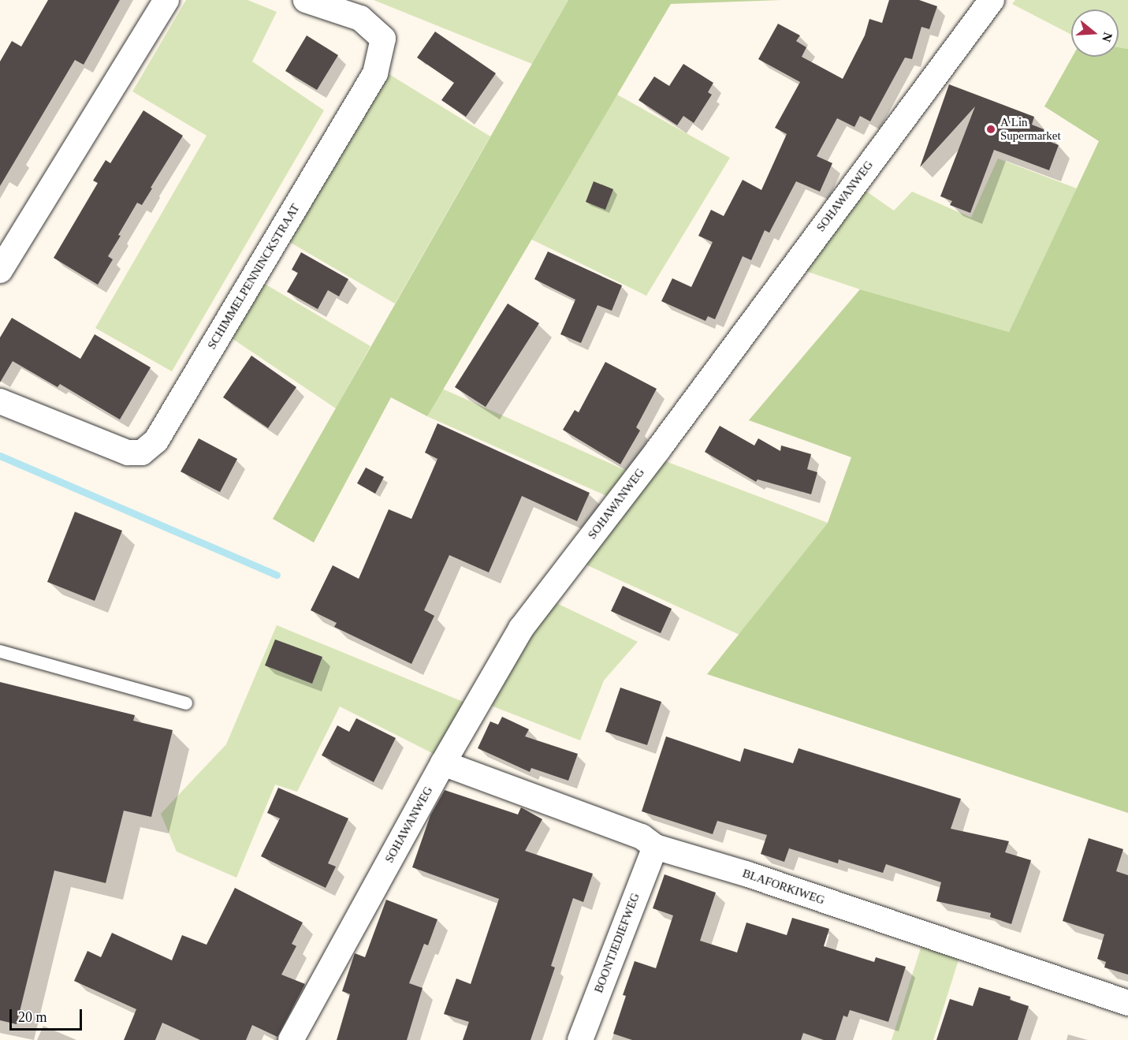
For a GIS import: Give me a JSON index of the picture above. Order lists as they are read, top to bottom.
{
  "streets": {
    "street": [
      "SOHAWANWEG",
      "SCHIMMELPENNINCKSTRAAT",
      "BLAFORKIWEG",
      "BOONTJEDIEFWEG"
    ]
  },
  "crossings": [
    ["SOHAWANWEG", "BLAFORKIWEG"],
    ["BLAFORKIWEG", "BOONTJEDIEFWEG"]
  ],
  "places": ["A Lin Supermarket"],
  "scale_bar": "20 m",
  "north": "right"
}
